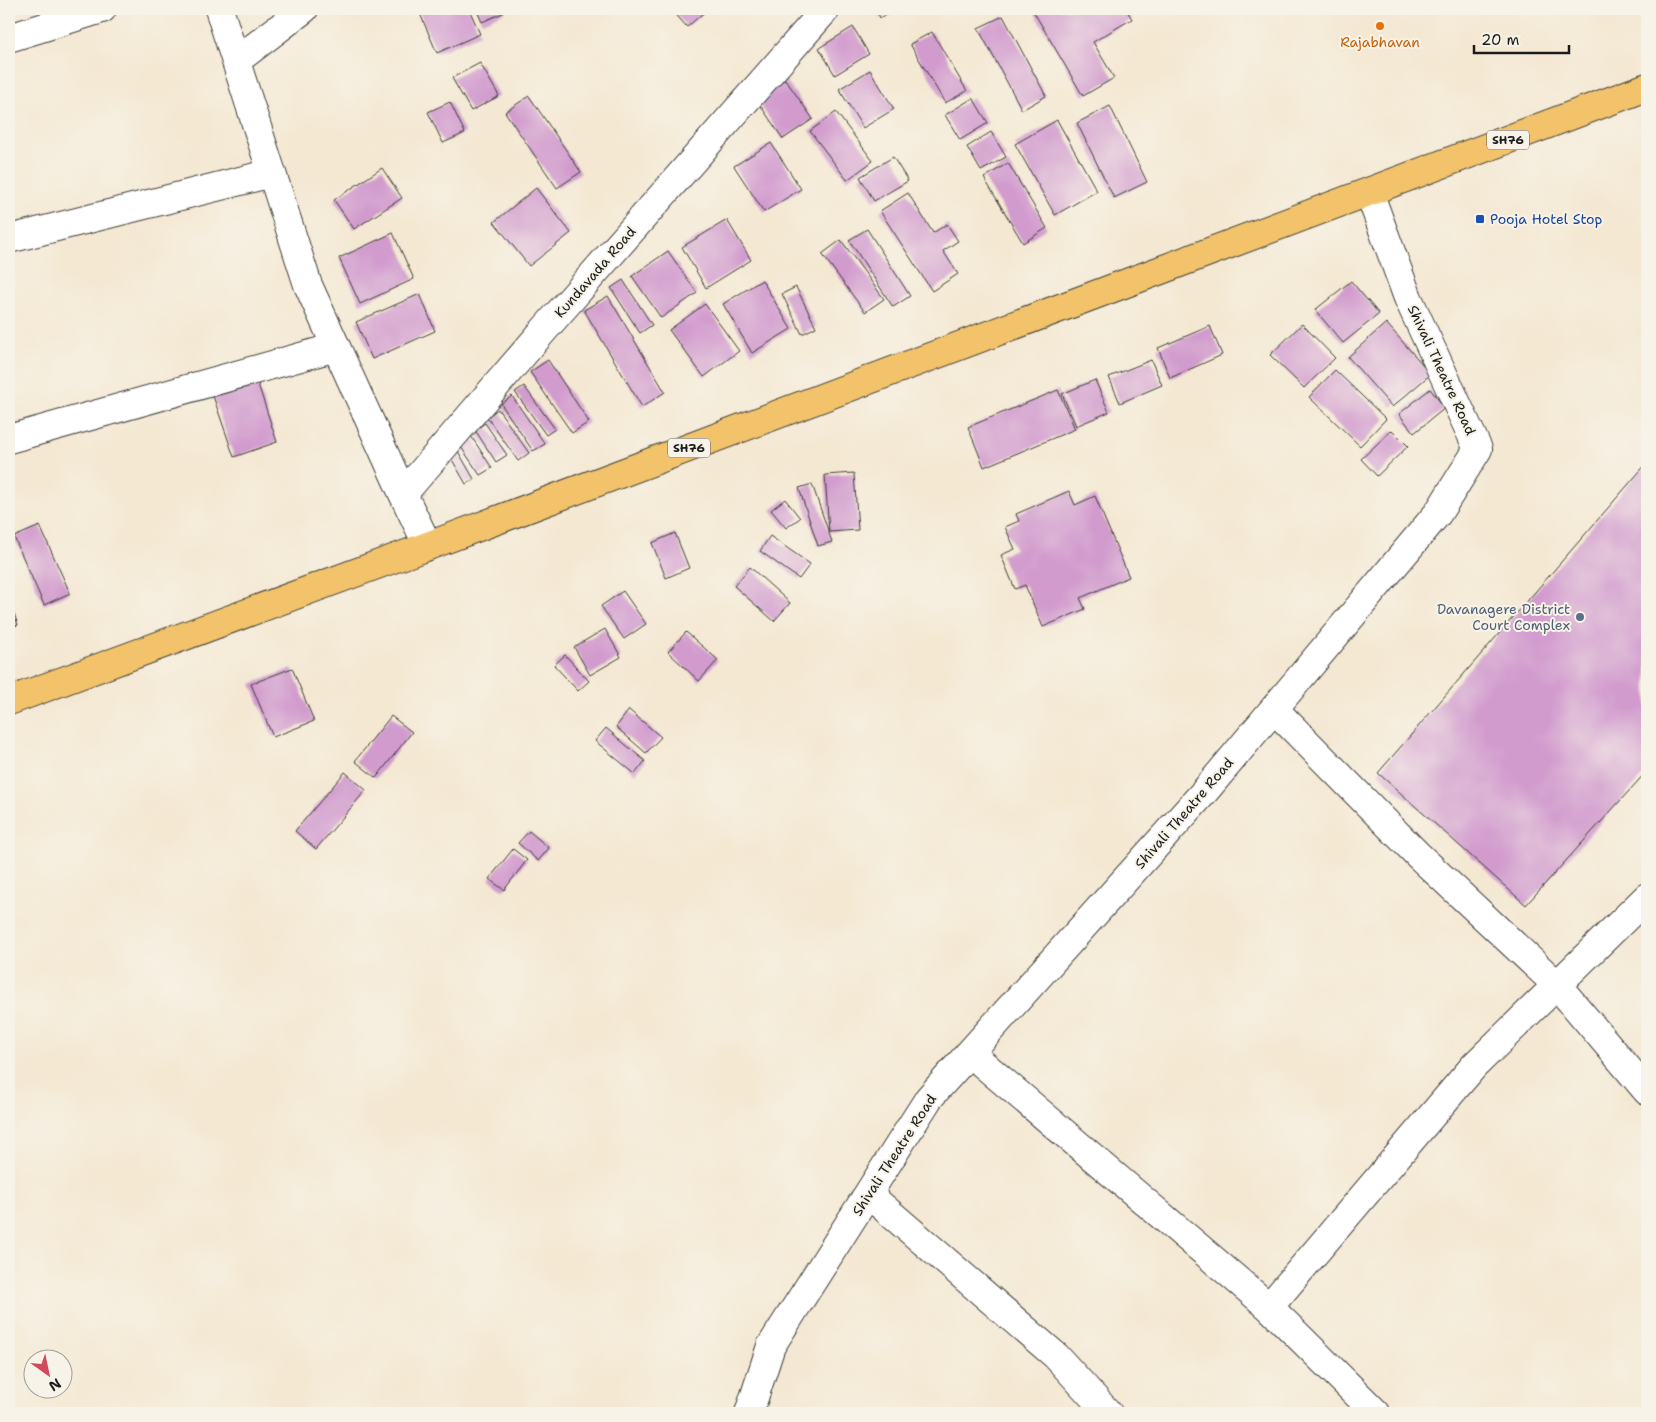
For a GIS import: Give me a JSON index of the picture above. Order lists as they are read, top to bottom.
{
  "streets": {
    "main road": ["SH76"],
    "street": ["Kundavada Road", "Shivali Theatre Road"]
  },
  "crossings": [
    ["SH76", "Shivali Theatre Road"]
  ],
  "places": {
    "other": ["Rajabhavan", "Davanagere District Court Complex"],
    "transit": ["Pooja Hotel Stop"]
  },
  "scale_bar": "20 m",
  "north": "bottom right"
}
